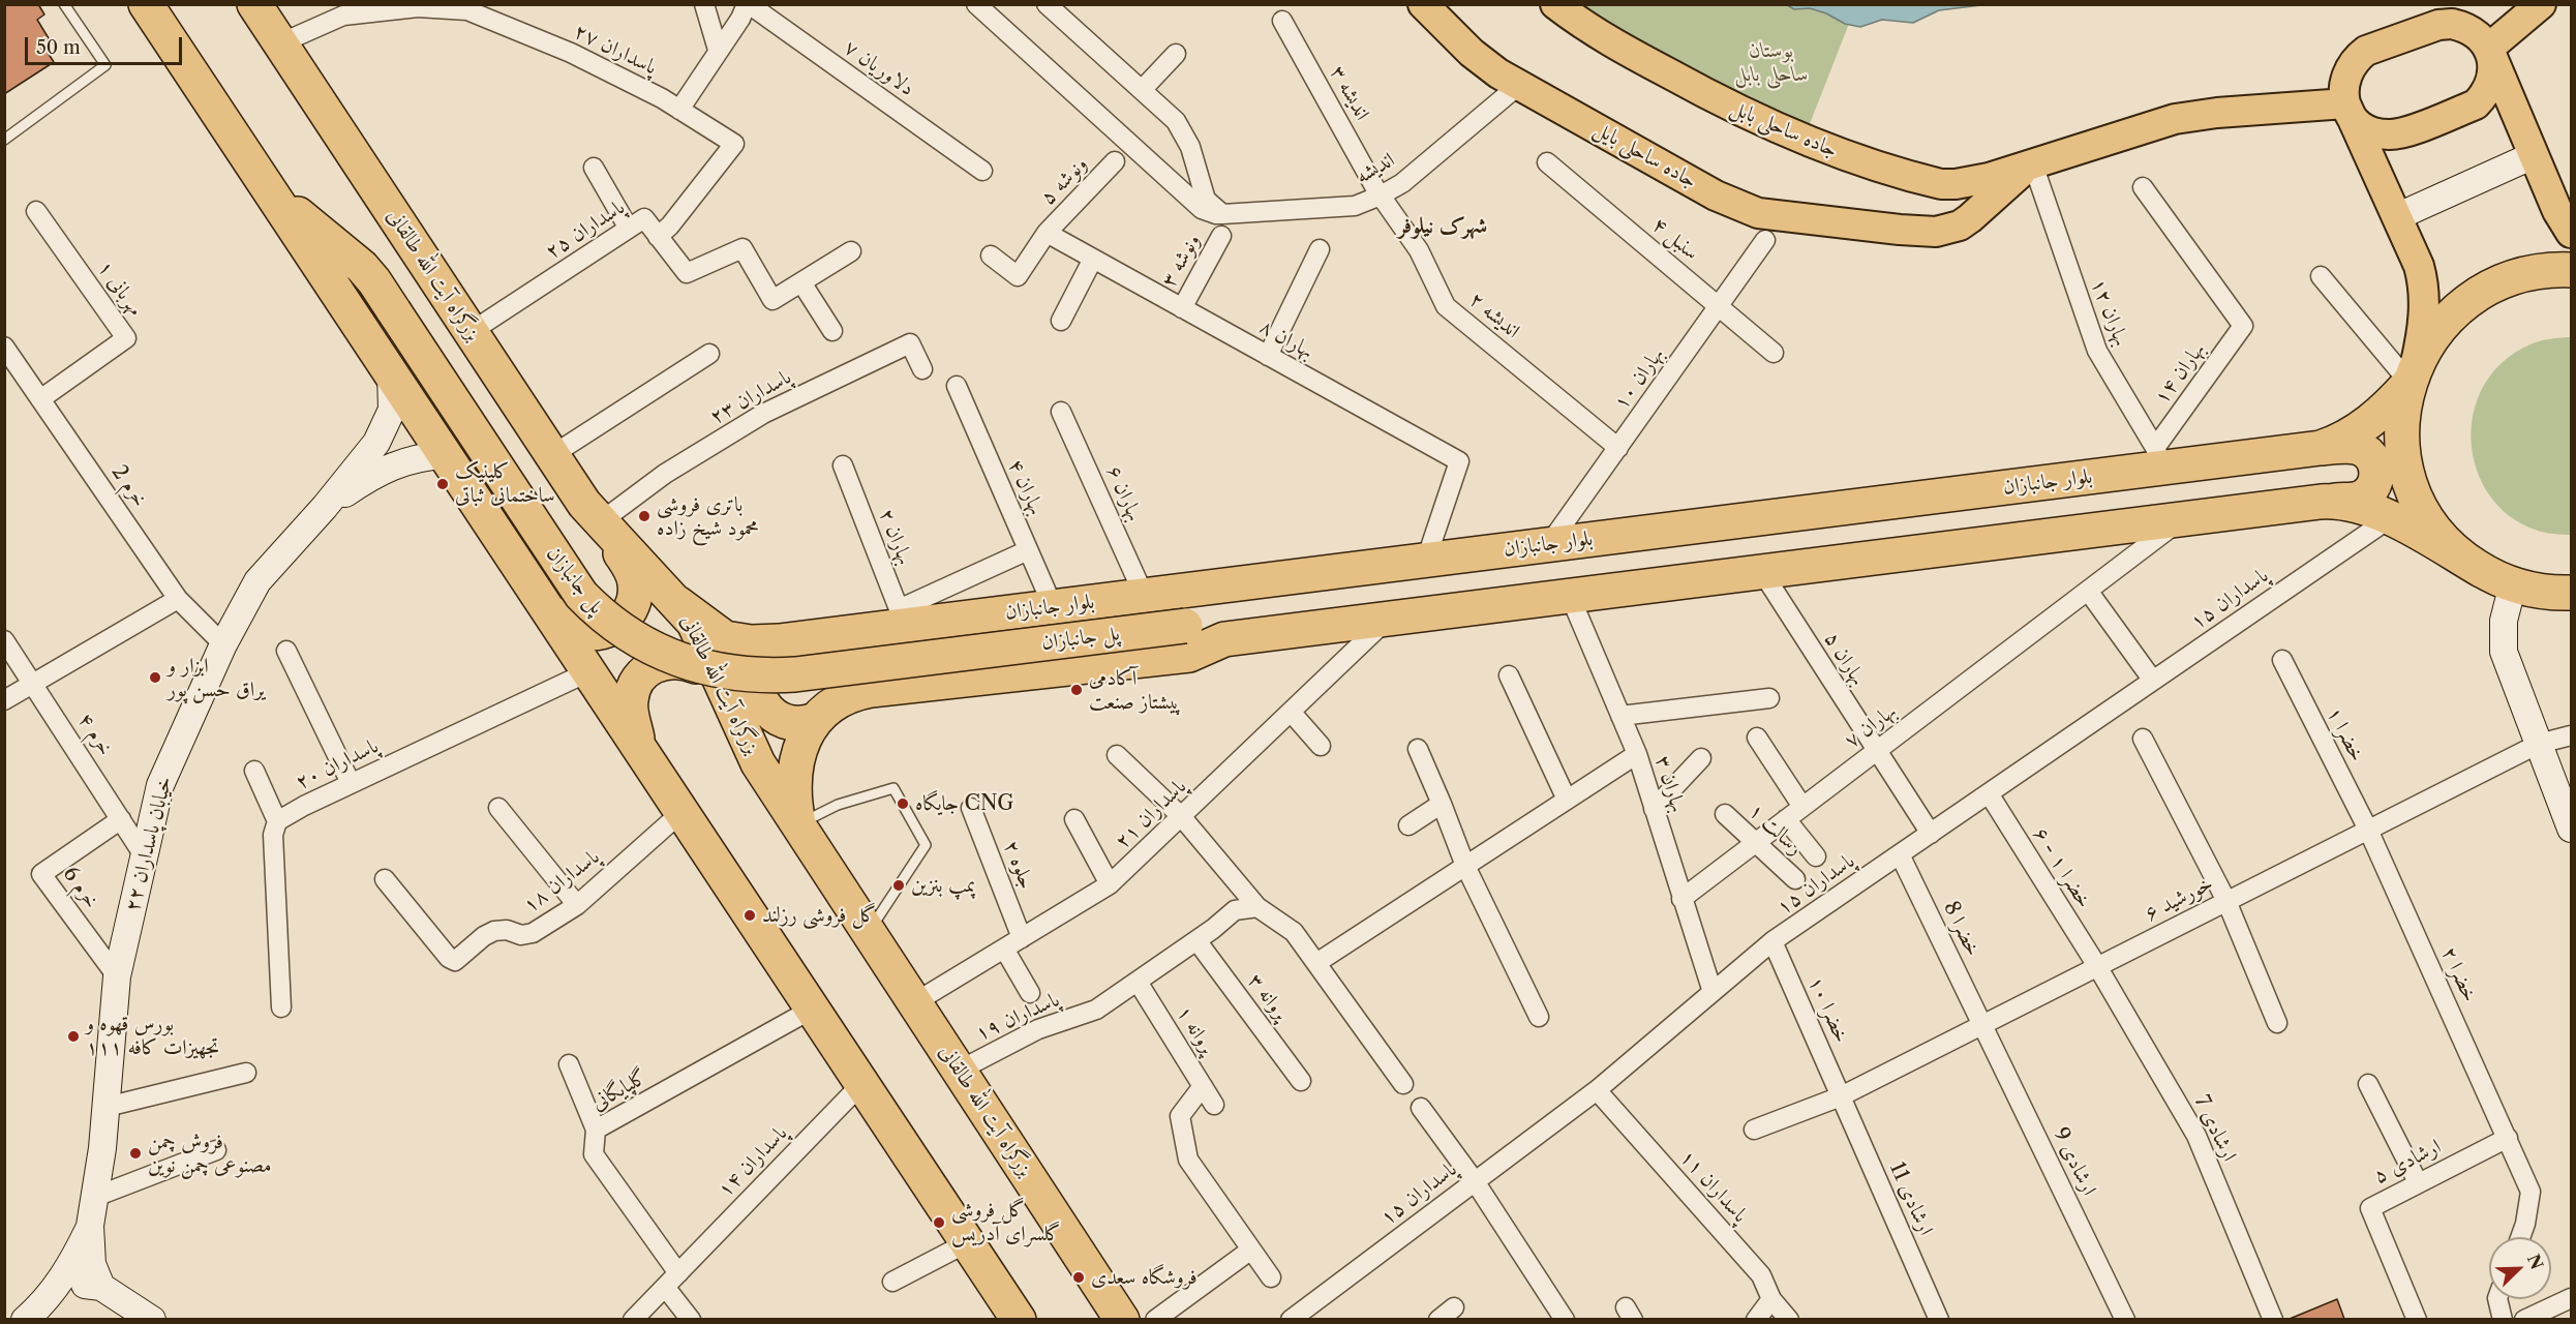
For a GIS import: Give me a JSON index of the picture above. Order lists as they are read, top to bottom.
{
  "streets": {
    "highway": ["بزرگراه آیت الله طالقانی", "بلوار جانبازان", "پل جانبازان"],
    "main road": ["جاده ساحلی بابل", "جاده ساحلی بایل", "خیابان پاسداران ۲۲"],
    "street": [
      "پاسداران ۲۷",
      "دلاوریان ۷",
      "اندیشه ۳",
      "اندیشه",
      "ونوشه ۵",
      "پاسداران ۲۵",
      "سنبل ۴",
      "ونوشه ۳",
      "مهربانی ۱",
      "بهاران ۱۲",
      "اندیشه ۲",
      "بهاران ۸",
      "بهاران ۱۴",
      "بهاران ۱۰",
      "پاسداران ۲۳",
      "خرم 2",
      "بهاران ۴",
      "بهاران ۶",
      "بهاران ۲",
      "پاسداران ۱۵",
      "بهاران ۵",
      "بهاران ۷",
      "خرم ۴",
      "خضرا ۱",
      "پاسداران ۲۰",
      "بهاران ۳",
      "پاسداران ۲۱",
      "رسالت ۱",
      "جلوه ۲",
      "خضرا ۱ - ۶",
      "پاسداران ۱۸",
      "خرم 6",
      "خورشید ۶",
      "خضرا 8",
      "خضرا ۲",
      "پروانه ۳",
      "خضرا ۱۰",
      "پاسداران ۱۹",
      "پروانه ۱",
      "گلپایگانی",
      "ارشادی 7",
      "پاسداران ۱۴",
      "ارشادی 9",
      "ارشادی ۵",
      "پاسداران ١١",
      "ارشادی 11"
    ]
  },
  "crossings": [
    ["پاسداران ۲۷", "پاسداران ۲۵"],
    ["پاسداران ۲۷", "بزرگراه آیت الله طالقانی"],
    ["اندیشه ۳", "اندیشه"],
    ["اندیشه ۳", "اندیشه ۲"],
    ["جاده ساحلی بابل", "جاده ساحلی بایل"],
    ["جاده ساحلی بابل", "بهاران ۱۲"],
    ["جاده ساحلی بایل", "اندیشه"],
    ["اندیشه", "اندیشه ۲"],
    ["ونوشه ۵", "بهاران ۸"],
    ["پاسداران ۲۵", "بزرگراه آیت الله طالقانی"],
    ["سنبل ۴", "بهاران ۱۰"],
    ["ونوشه ۳", "بهاران ۸"],
    ["بزرگراه آیت الله طالقانی", "پاسداران ۲۳"],
    ["بزرگراه آیت الله طالقانی", "بلوار جانبازان"],
    ["بزرگراه آیت الله طالقانی", "پاسداران ۲۱"],
    ["بزرگراه آیت الله طالقانی", "پاسداران ۱۹"],
    ["مهربانی ۱", "خرم 2"],
    ["بهاران ۱۲", "بهاران ۱۴"],
    ["بهاران ۱۲", "بلوار جانبازان"],
    ["اندیشه ۲", "بهاران ۱۰"],
    ["بهاران ۸", "بلوار جانبازان"],
    ["بهاران ۱۴", "بلوار جانبازان"],
    ["بهاران ۱۰", "بلوار جانبازان"],
    ["بلوار جانبازان", "بهاران ۴"],
    ["بلوار جانبازان", "بهاران ۶"],
    ["بلوار جانبازان", "بهاران ۲"],
    ["خرم 2", "خیابان پاسداران ۲۲"],
    ["پاسداران ۱۵", "بهاران ۵"],
    ["پاسداران ۱۵", "بهاران ۳"],
    ["پاسداران ۱۵", "خضرا ۱ - ۶"],
    ["پاسداران ۱۵", "خضرا 8"],
    ["پاسداران ۱۵", "خضرا ۱۰"],
    ["پاسداران ۱۵", "پاسداران ١١"],
    ["بهاران ۵", "بهاران ۷"],
    ["بهاران ۷", "بهاران ۳"],
    ["بهاران ۷", "رسالت ۱"],
    ["خرم ۴", "خیابان پاسداران ۲۲"],
    ["خرم ۴", "خرم 6"],
    ["خضرا ۱", "خورشید ۶"],
    ["خضرا ۱", "خضرا ۲"],
    ["پاسداران ۲۱", "جلوه ۲"],
    ["خیابان پاسداران ۲۲", "خرم 6"],
    ["خضرا ۱ - ۶", "خورشید ۶"],
    ["خضرا ۱ - ۶", "ارشادی 7"],
    ["خورشید ۶", "خضرا 8"],
    ["خورشید ۶", "خضرا ۲"],
    ["خورشید ۶", "خضرا ۱۰"],
    ["خورشید ۶", "ارشادی 7"],
    ["خورشید ۶", "ارشادی 9"],
    ["خورشید ۶", "ارشادی 11"],
    ["خضرا 8", "ارشادی 9"],
    ["خضرا ۲", "ارشادی ۵"],
    ["پروانه ۳", "پاسداران ۱۹"],
    ["خضرا ۱۰", "ارشادی 11"],
    ["پاسداران ۱۹", "پروانه ۱"],
    ["گلپایگانی", "پاسداران ۱۴"]
  ],
  "districts": ["شهرک نیلوفر"],
  "parks": ["بوستان ساحلی بابل"],
  "places": [
    "کلینیک ساختمانی ثباتی",
    "باتری فروشی محمود شیخ زاده",
    "ابزار و یراق حسن پور",
    "آکادمی پیشتاز صنعت",
    "جایگاه CNG",
    "پمپ بنزین",
    "گل فروشی رزلند",
    "بورس قهوه و تجهیزات کافه ۱۱۱",
    "فروش چمن مصنوعی چمن نوین",
    "گل فروشی گلسرای آدریس",
    "فروشگاه سعدی"
  ],
  "scale_bar": "50 m",
  "north": "top right"
}
